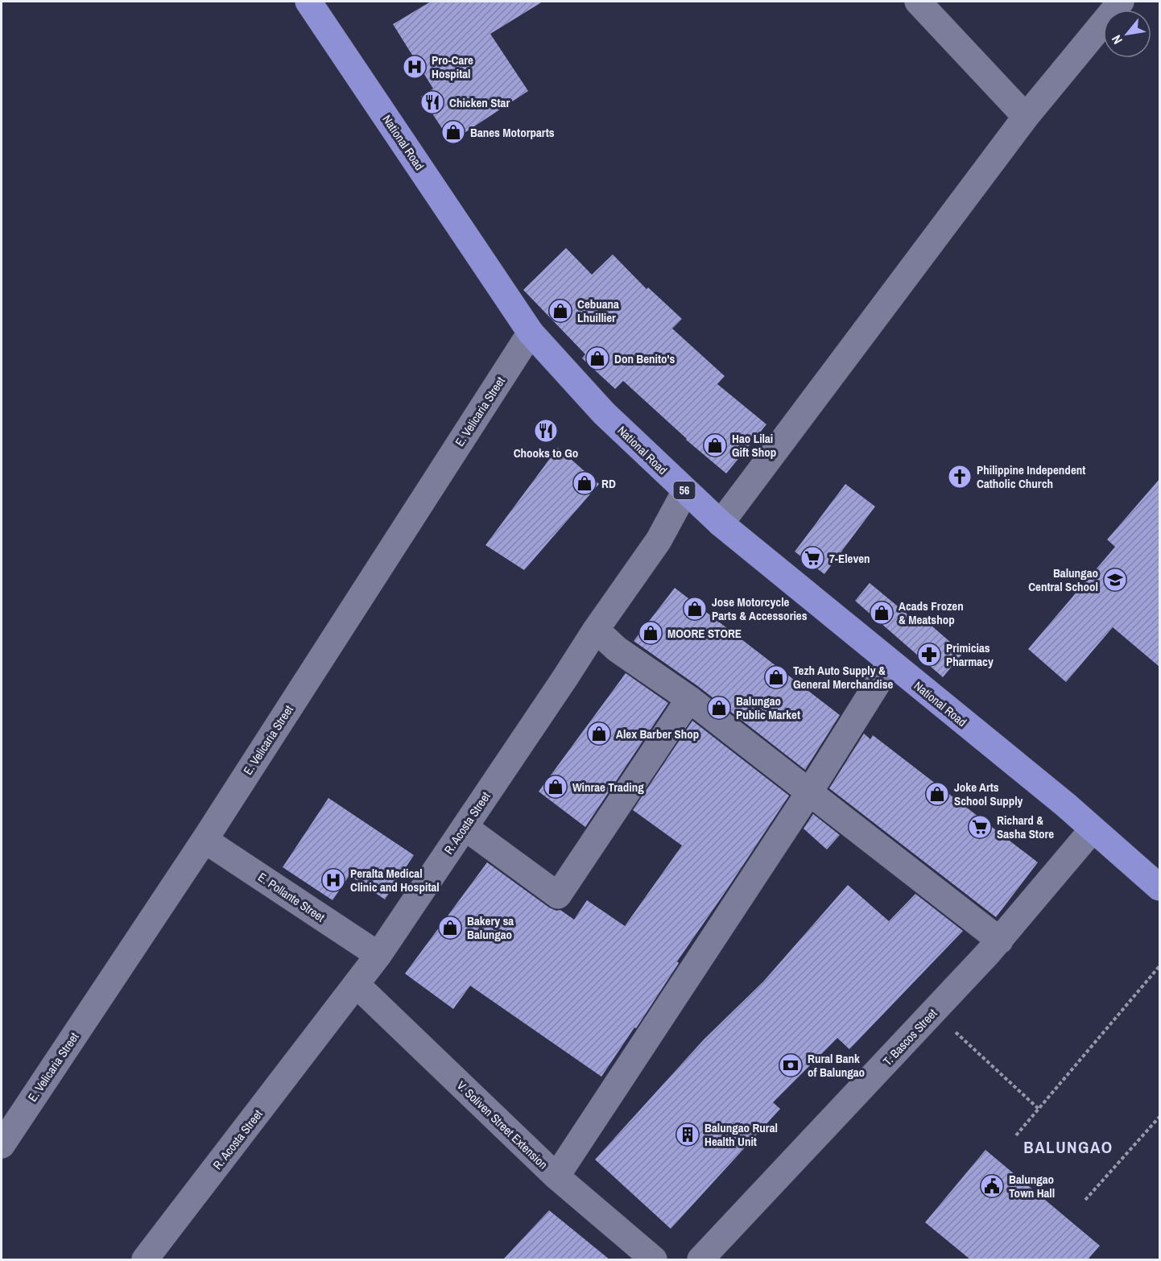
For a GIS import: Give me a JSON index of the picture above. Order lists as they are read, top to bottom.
{
  "streets": {
    "highway": ["National Road", "56"],
    "street": [
      "E. Velicaria Street",
      "R. Acosta Street",
      "E. Pollante Street",
      "T. Bascos Street",
      "V. Soliven Street Extension"
    ]
  },
  "crossings": [
    ["National Road", "E. Velicaria Street"],
    ["National Road", "R. Acosta Street"],
    ["National Road", "T. Bascos Street"],
    ["E. Velicaria Street", "E. Pollante Street"],
    ["R. Acosta Street", "E. Pollante Street"],
    ["R. Acosta Street", "V. Soliven Street Extension"]
  ],
  "districts": ["BALUNGAO"],
  "places": {
    "hospital": ["Pro-Care Hospital", "Peralta Medical Clinic and Hospital"],
    "restaurant": ["Chicken Star", "Chooks to Go"],
    "shop": [
      "Banes Motorparts",
      "Cebuana Lhuillier",
      "Don Benito's",
      "Hao Lilai Gift Shop",
      "RD",
      "Jose Motorcycle Parts & Accessories",
      "Acads Frozen & Meatshop",
      "MOORE STORE",
      "Tezh Auto Supply & General Merchandise",
      "Balungao Public Market",
      "Alex Barber Shop",
      "Winrae Trading",
      "Joke Arts School Supply",
      "Bakery sa Balungao"
    ],
    "church": ["Philippine Independent Catholic Church"],
    "supermarket": ["7-Eleven", "Richard & Sasha Store"],
    "school or university": ["Balungao Central School"],
    "pharmacy": ["Primicias Pharmacy"],
    "bank": ["Rural Bank of Balungao"],
    "building": ["Balungao Rural Health Unit"],
    "public building": ["Balungao Town Hall"]
  },
  "north": "bottom left"
}
